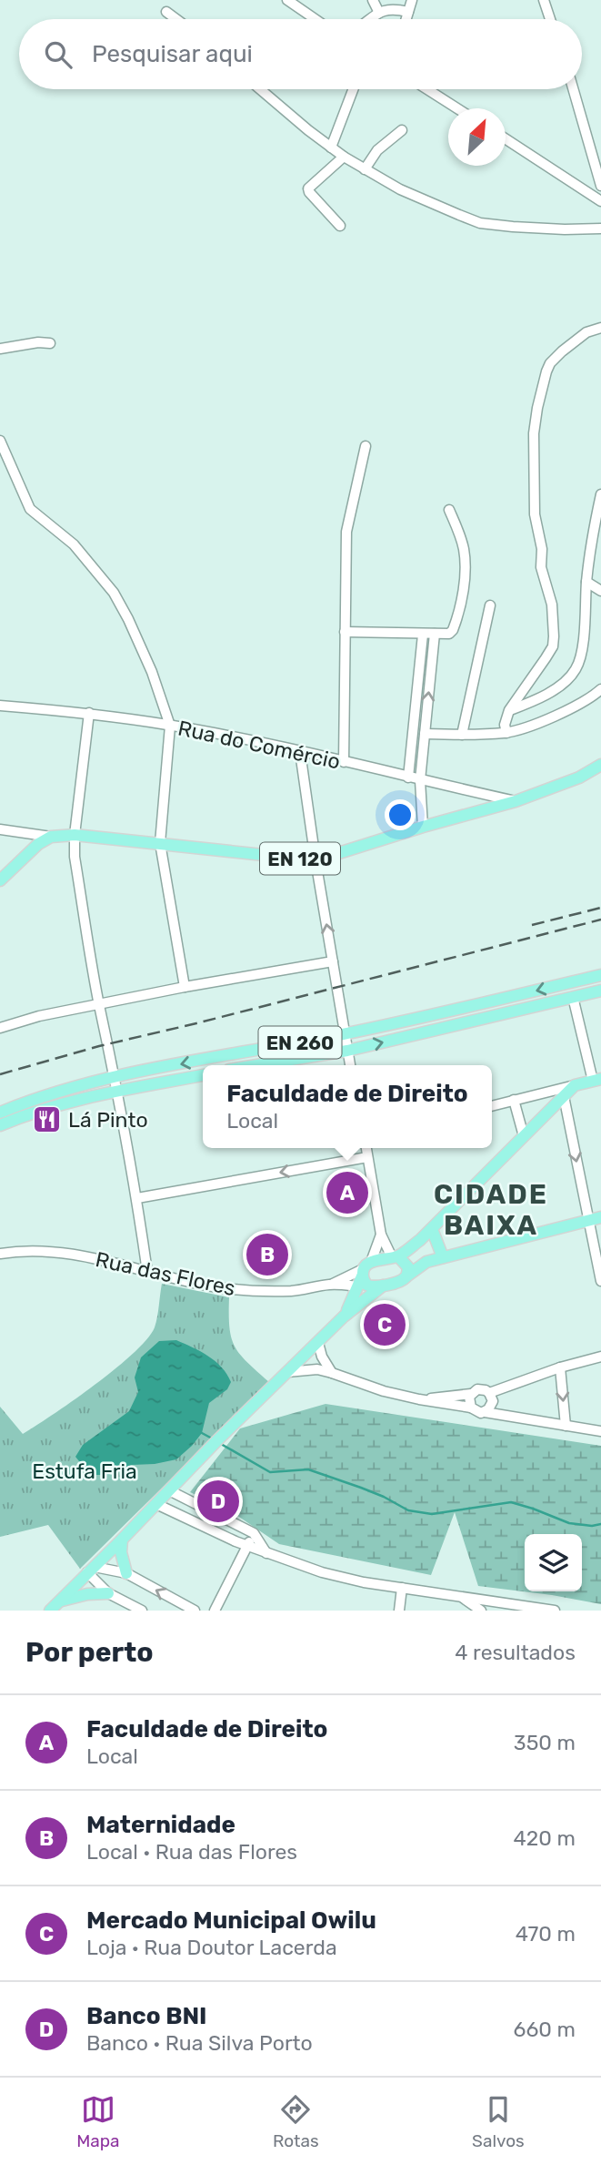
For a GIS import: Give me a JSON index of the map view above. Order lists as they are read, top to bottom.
{
  "streets": {
    "main road": ["EN 120", "EN 260"],
    "street": ["Rua do Comércio", "Rua das Flores"]
  },
  "crossings": [
    ["Rua do Comércio", "EN 120"]
  ],
  "districts": ["CIDADE BAIXA"],
  "parks": ["Estufa Fria"],
  "places": {
    "restaurant": ["Lá Pinto"]
  },
  "north": "top right",
  "page": {
    "search": "Pesquisar aqui",
    "popup": ["Faculdade de Direito", "Local"],
    "pins": [
      "A",
      "B",
      "C",
      "D"
    ],
    "heading": ["Por perto", "4 resultados"],
    "list": [
      {
        "mark": "A",
        "name": "Faculdade de Direito",
        "note": "Local",
        "value": "350 m"
      },
      {
        "mark": "B",
        "name": "Maternidade",
        "note": "Local · Rua das Flores",
        "value": "420 m"
      },
      {
        "mark": "C",
        "name": "Mercado Municipal Owilu",
        "note": "Loja · Rua Doutor Lacerda",
        "value": "470 m"
      },
      {
        "mark": "D",
        "name": "Banco BNI",
        "note": "Banco · Rua Silva Porto",
        "value": "660 m"
      }
    ],
    "nav": ["Mapa", "Rotas", "Salvos"]
  }
}
